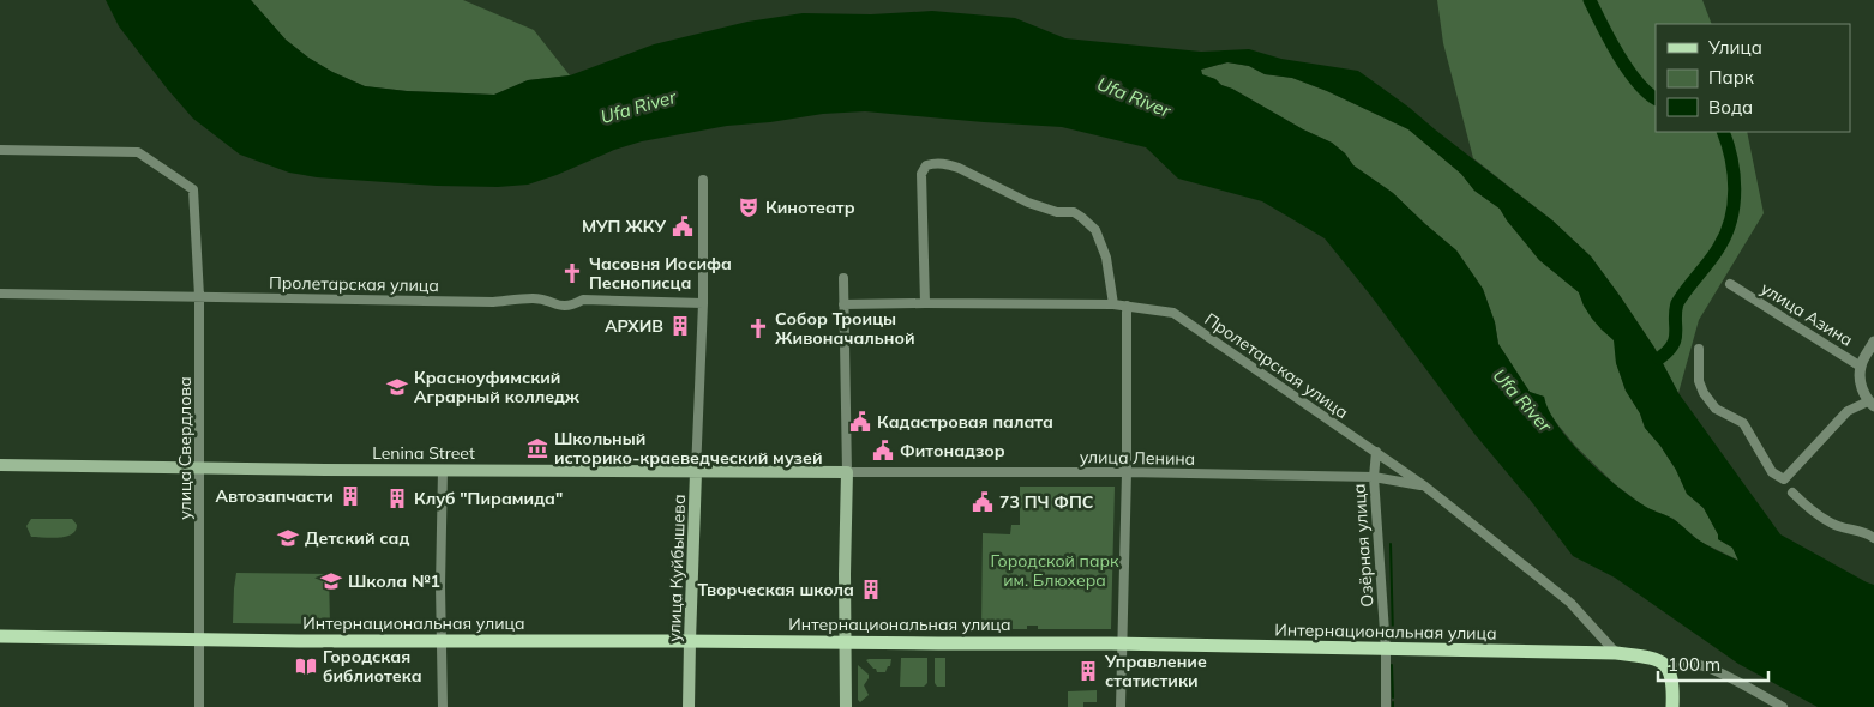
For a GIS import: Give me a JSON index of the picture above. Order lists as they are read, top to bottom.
{
  "streets": {
    "main road": ["Lenina Street", "улица Куйбышева", "Интернациональная улица"],
    "street": [
      "Пролетарская улица",
      "улица Азина",
      "улица Свердлова",
      "улица Ленина",
      "Озёрная улица"
    ]
  },
  "crossings": [
    ["Пролетарская улица", "улица Свердлова"],
    ["Пролетарская улица", "улица Ленина"],
    ["Пролетарская улица", "Озёрная улица"],
    ["Пролетарская улица", "улица Куйбышева"],
    ["Пролетарская улица", "Интернациональная улица"],
    ["улица Свердлова", "Lenina Street"],
    ["улица Свердлова", "Интернациональная улица"],
    ["Lenina Street", "улица Ленина"],
    ["Lenina Street", "улица Куйбышева"],
    ["улица Ленина", "Озёрная улица"],
    ["Озёрная улица", "Интернациональная улица"],
    ["улица Куйбышева", "Интернациональная улица"]
  ],
  "water": ["Ufa River"],
  "parks": ["Городской парк им. Блюхера"],
  "places": {
    "theatre": ["Кинотеатр"],
    "public building": [
      "МУП ЖКУ",
      "Кадастровая палата",
      "Фитонадзор",
      "73 ПЧ ФПС"
    ],
    "church": ["Часовня Иосифа Песнописца", "Собор Троицы Живоначальной"],
    "building": [
      "АРХИВ",
      "Автозапчасти",
      "Клуб \"Пирамида\"",
      "Творческая школа",
      "Управление статистики"
    ],
    "school or university": ["Красноуфимский Аграрный колледж", "Детский сад", "Школа №1"],
    "museum": ["Школьный историко-краеведческий музей"],
    "library": ["Городская библиотека"]
  },
  "legend": ["Улица", "Парк", "Вода"],
  "scale_bar": "100 m"
}
